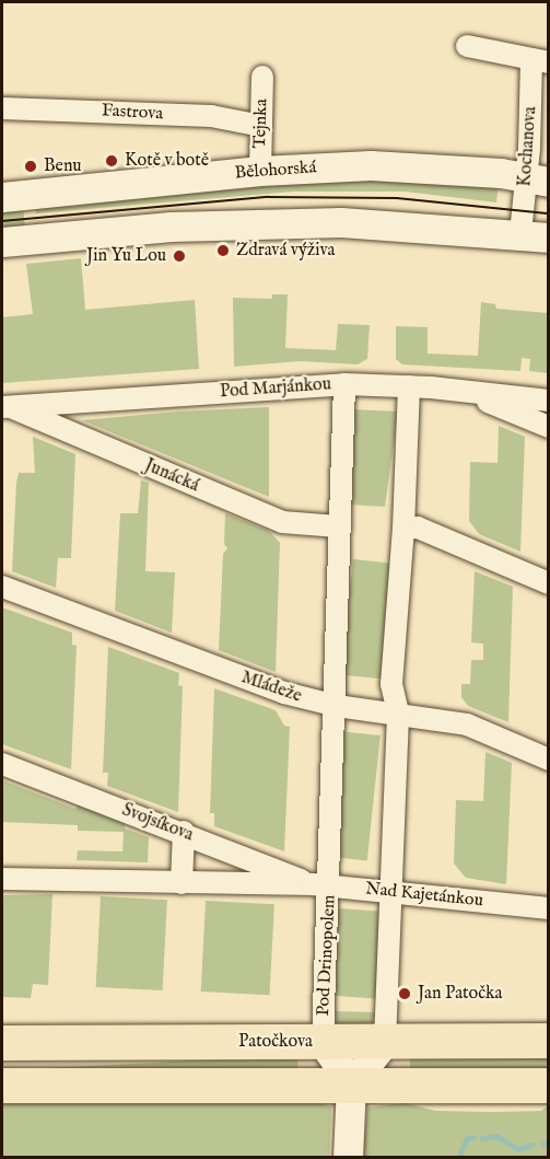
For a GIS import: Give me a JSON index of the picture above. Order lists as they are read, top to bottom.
{
  "streets": {
    "main road": ["Patočkova"],
    "street": [
      "Fastrova",
      "Tejnka",
      "Kochanova",
      "Bělohorská",
      "Pod Marjánkou",
      "Junácká",
      "Mládeže",
      "Svojsíkova",
      "Nad Kajetánkou",
      "Pod Drinopolem"
    ]
  },
  "crossings": [
    ["Fastrova", "Tejnka"],
    ["Tejnka", "Bělohorská"],
    ["Kochanova", "Bělohorská"],
    ["Pod Marjánkou", "Junácká"],
    ["Pod Marjánkou", "Pod Drinopolem"],
    ["Junácká", "Pod Drinopolem"],
    ["Mládeže", "Pod Drinopolem"],
    ["Svojsíkova", "Nad Kajetánkou"],
    ["Svojsíkova", "Pod Drinopolem"],
    ["Nad Kajetánkou", "Pod Drinopolem"],
    ["Pod Drinopolem", "Patočkova"]
  ],
  "places": [
    "Kotě v botě",
    "Benu",
    "Zdravá výživa",
    "Jin Yu Lou",
    "Jan Patočka"
  ]
}
